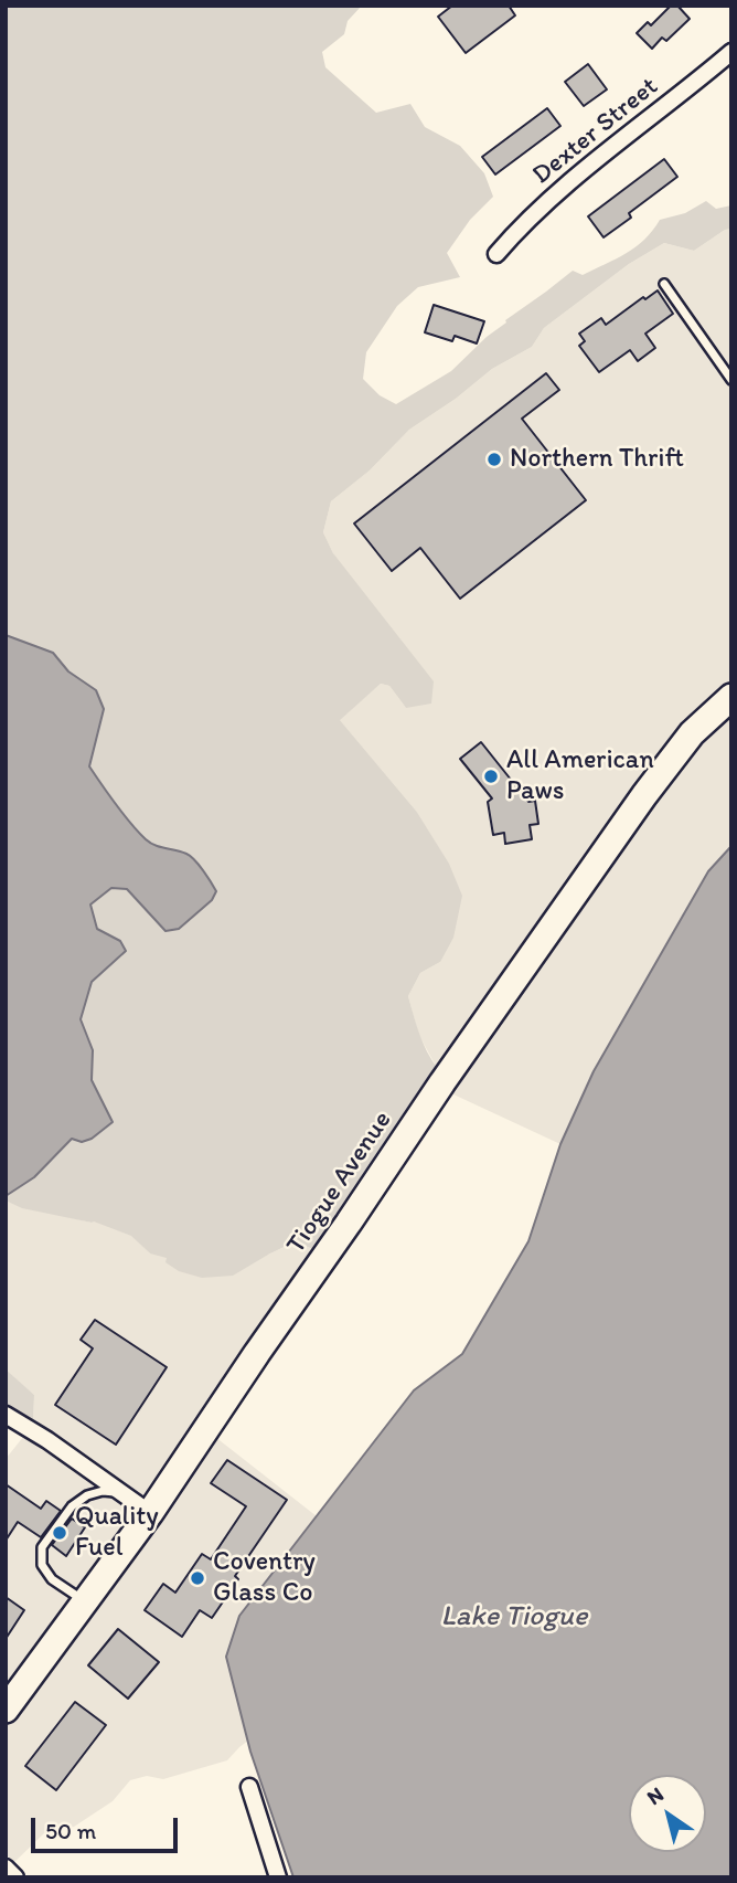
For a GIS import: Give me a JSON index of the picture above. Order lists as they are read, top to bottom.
{
  "streets": {
    "main road": ["Tiogue Avenue"],
    "street": ["Dexter Street"]
  },
  "water": ["Lake Tiogue"],
  "places": [
    "Northern Thrift",
    "All American Paws",
    "Quality Fuel",
    "Coventry Glass Co"
  ],
  "scale_bar": "50 m",
  "north": "top left"
}
